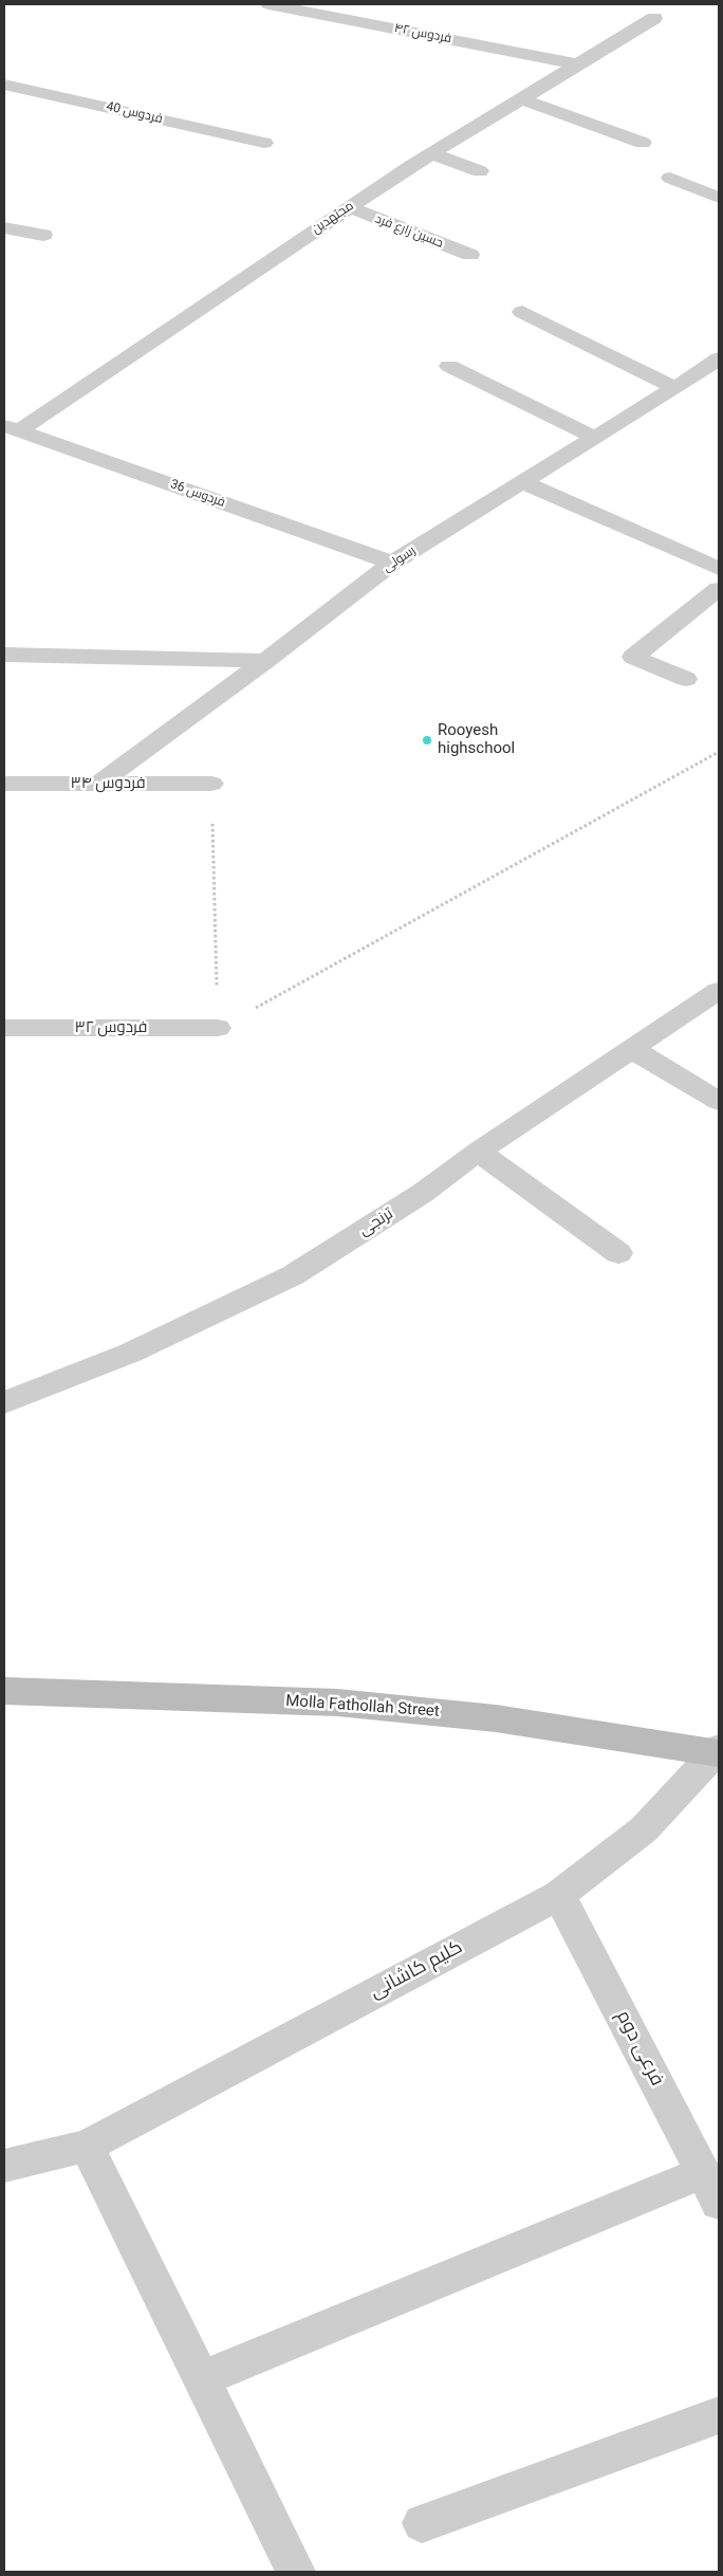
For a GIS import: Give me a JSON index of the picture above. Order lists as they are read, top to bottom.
{
  "streets": {
    "main road": ["Molla Fathollah Street"],
    "street": [
      "فردوس ۴۲",
      "فردوس 40",
      "مجتهدین",
      "حسین‌ زارع‌ فرد",
      "فردوس 36",
      "رسولی",
      "فردوس ۳۴",
      "فردوس ۳۲",
      "ترنجی",
      "کلیم کاشانی",
      "فرعی دوم"
    ]
  },
  "crossings": [
    ["فردوس ۴۲", "مجتهدین"],
    ["مجتهدین", "حسین‌ زارع‌ فرد"],
    ["مجتهدین", "فردوس 36"],
    ["فردوس 36", "رسولی"],
    ["رسولی", "فردوس ۳۴"],
    ["Molla Fathollah Street", "کلیم کاشانی"],
    ["کلیم کاشانی", "فرعی دوم"]
  ],
  "places": ["Rooyesh highschool"]
}
